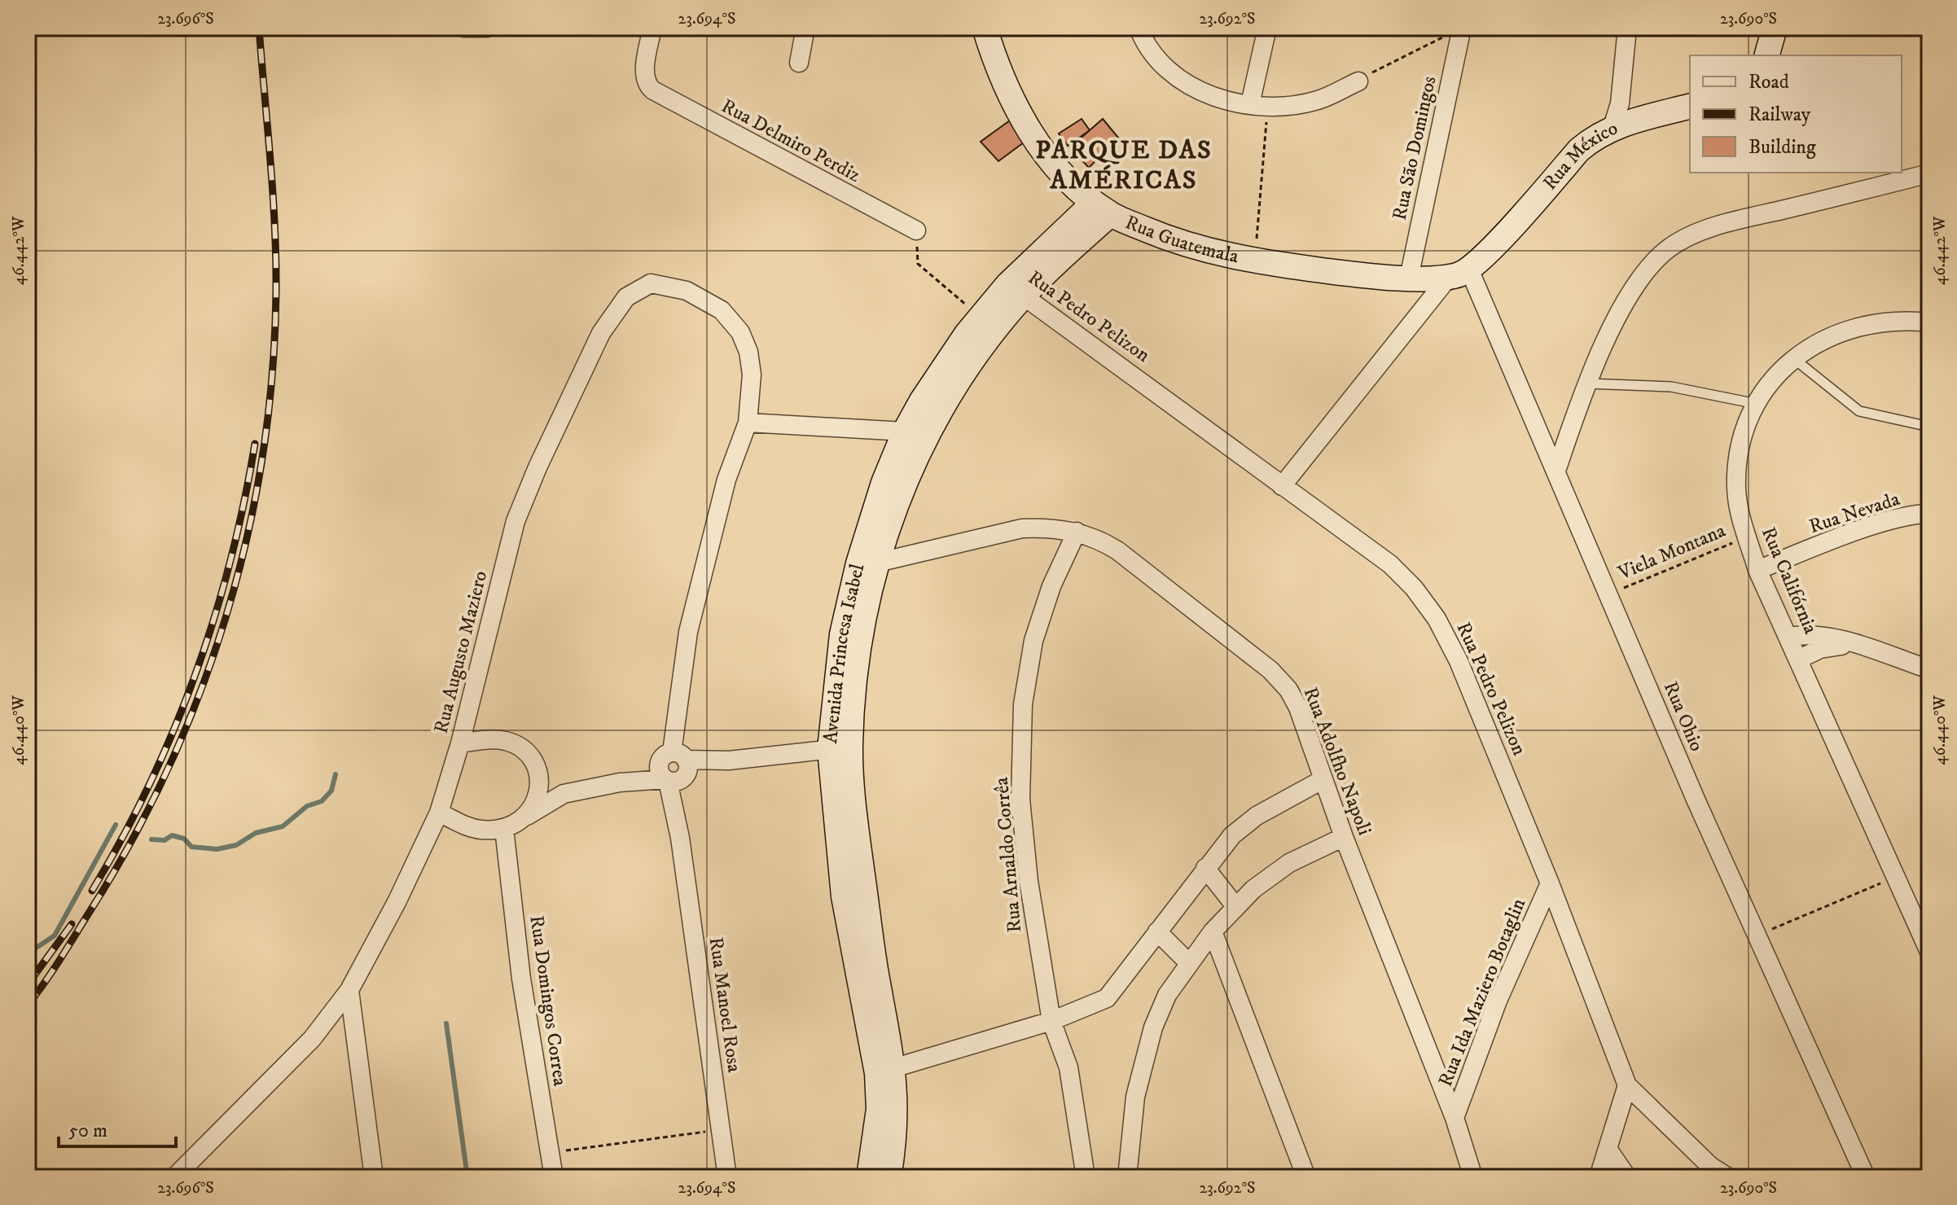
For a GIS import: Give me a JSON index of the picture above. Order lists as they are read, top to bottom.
{
  "streets": {
    "main road": ["Rua México", "Rua Guatemala", "Avenida Princesa Isabel"],
    "street": [
      "Rua Delmiro Perdiz",
      "Rua São Domingos",
      "Rua Pedro Pelizon",
      "Rua Nevada",
      "Rua Califórnia",
      "Rua Augusto Maziero",
      "Rua Ohio",
      "Rua Adolfho Napoli",
      "Rua Arnaldo Corrêa",
      "Rua Ida Maziero Botaglin",
      "Rua Domingos Correa",
      "Rua Manoel Rosa"
    ],
    "path": ["Viela Montana"]
  },
  "crossings": [
    ["Rua São Domingos", "Rua Guatemala"],
    ["Rua México", "Rua Guatemala"],
    ["Rua México", "Rua Pedro Pelizon"],
    ["Rua México", "Rua Ohio"],
    ["Rua Guatemala", "Avenida Princesa Isabel"],
    ["Rua Guatemala", "Rua Ohio"],
    ["Rua Pedro Pelizon", "Avenida Princesa Isabel"],
    ["Rua Pedro Pelizon", "Rua Ida Maziero Botaglin"],
    ["Rua Nevada", "Rua Califórnia"],
    ["Viela Montana", "Rua Califórnia"],
    ["Viela Montana", "Rua Ohio"],
    ["Rua Augusto Maziero", "Rua Domingos Correa"],
    ["Rua Augusto Maziero", "Rua Manoel Rosa"],
    ["Avenida Princesa Isabel", "Rua Adolfho Napoli"],
    ["Rua Adolfho Napoli", "Rua Arnaldo Corrêa"],
    ["Rua Adolfho Napoli", "Rua Ida Maziero Botaglin"]
  ],
  "districts": ["PARQUE DAS AMÉRICAS"],
  "legend": ["Road", "Railway", "Building"],
  "scale_bar": "50 m",
  "coordinates": [
    "23.696°S",
    "23.694°S",
    "23.692°S",
    "23.690°S",
    "46.442°W",
    "46.440°W"
  ]
}
